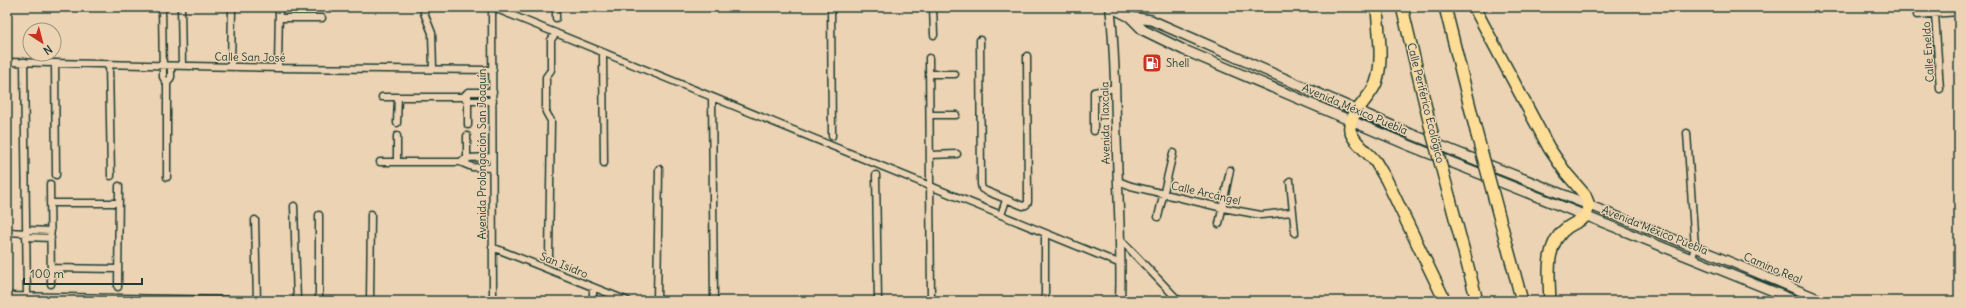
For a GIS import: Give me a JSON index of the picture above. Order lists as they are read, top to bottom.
{
  "streets": {
    "highway": ["Calle Periférico Ecológico"],
    "main road": ["Avenida México Puebla"],
    "street": [
      "Calle Eneldo",
      "Calle San José",
      "Avenida Tlaxcala",
      "Avenida Prolongación San Joaquín",
      "Calle Arcángel",
      "San Isidro",
      "Camino Real"
    ]
  },
  "crossings": [
    ["Calle San José", "Avenida Prolongación San Joaquín"],
    ["Avenida México Puebla", "Avenida Tlaxcala"],
    ["Avenida México Puebla", "Camino Real"],
    ["Avenida Tlaxcala", "Calle Arcángel"],
    ["Avenida Prolongación San Joaquín", "San Isidro"]
  ],
  "places": {
    "fuel station": ["Shell"]
  },
  "scale_bar": "100 m",
  "north": "bottom right"
}
